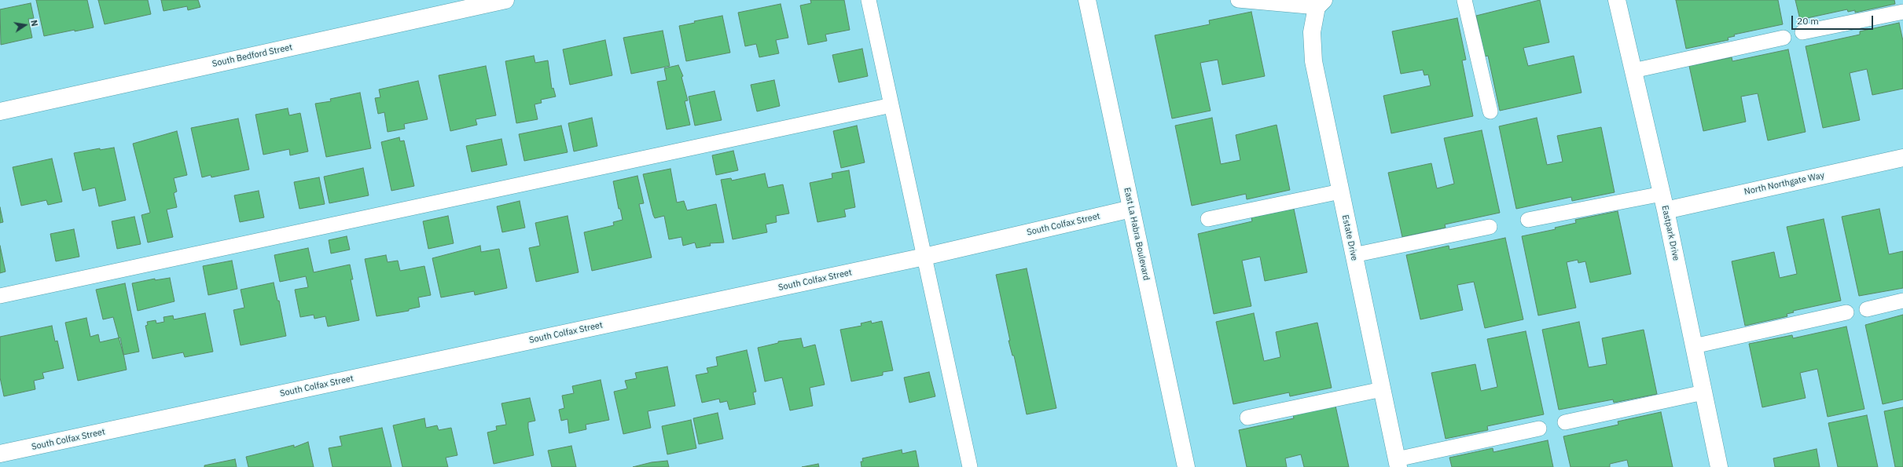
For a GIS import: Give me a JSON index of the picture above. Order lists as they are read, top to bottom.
{
  "streets": {
    "street": [
      "South Bedford Street",
      "North Northgate Way",
      "South Colfax Street",
      "Eastpark Drive",
      "East La Habra Boulevard",
      "Estate Drive"
    ]
  },
  "crossings": [
    ["North Northgate Way", "Eastpark Drive"],
    ["South Colfax Street", "East La Habra Boulevard"]
  ],
  "scale_bar": "20 m",
  "north": "right"
}
